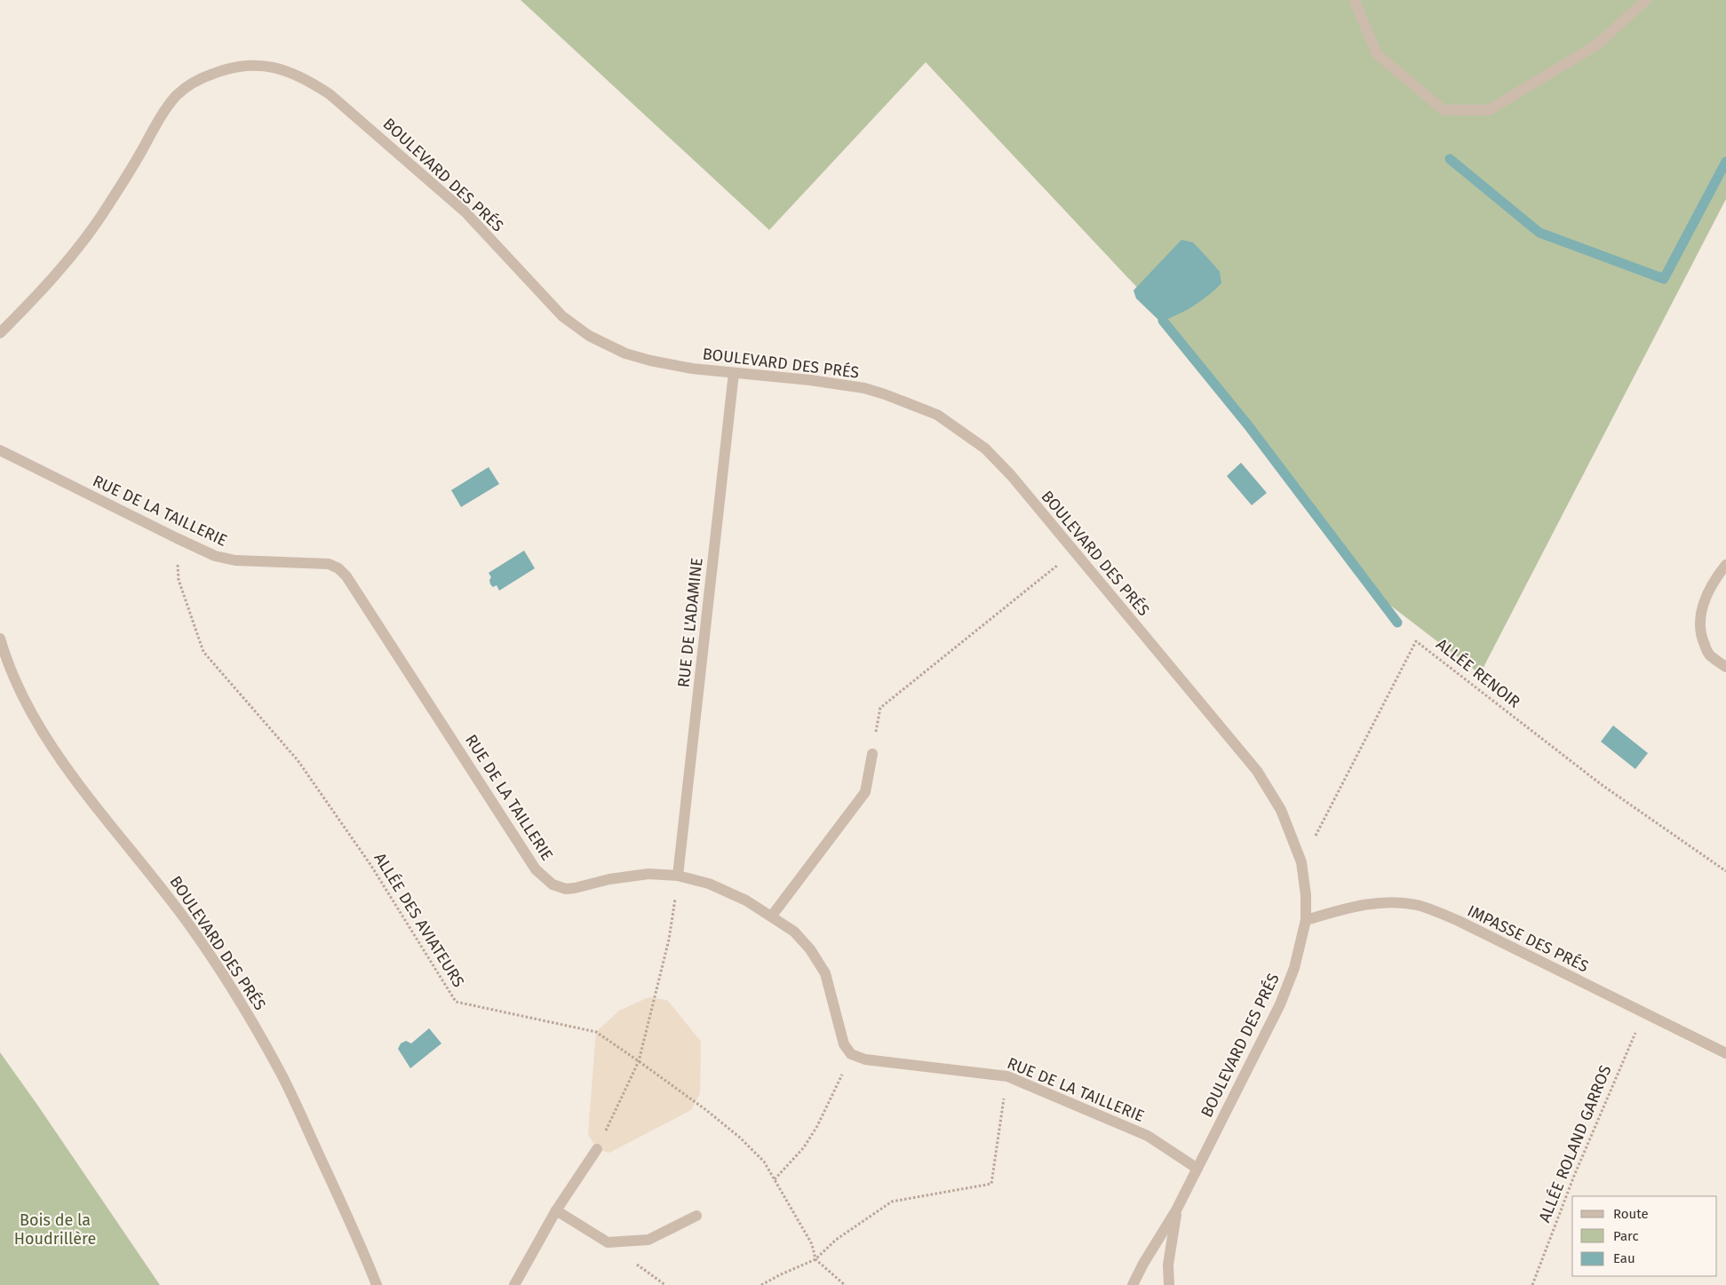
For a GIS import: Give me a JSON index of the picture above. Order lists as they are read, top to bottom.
{
  "streets": {
    "street": [
      "BOULEVARD DES PRÉS",
      "RUE DE LA TAILLERIE",
      "RUE DE L'ADAMINE",
      "IMPASSE DES PRÉS"
    ],
    "path": ["ALLÉE RENOIR", "ALLÉE DES AVIATEURS", "ALLÉE ROLAND GARROS"]
  },
  "crossings": [
    ["BOULEVARD DES PRÉS", "RUE DE LA TAILLERIE"],
    ["BOULEVARD DES PRÉS", "RUE DE L'ADAMINE"],
    ["BOULEVARD DES PRÉS", "ALLÉE RENOIR"],
    ["BOULEVARD DES PRÉS", "IMPASSE DES PRÉS"],
    ["RUE DE LA TAILLERIE", "RUE DE L'ADAMINE"],
    ["RUE DE LA TAILLERIE", "ALLÉE DES AVIATEURS"],
    ["IMPASSE DES PRÉS", "ALLÉE ROLAND GARROS"]
  ],
  "parks": ["Bois de la Houdrillère"],
  "legend": ["Route", "Parc", "Eau"]
}
